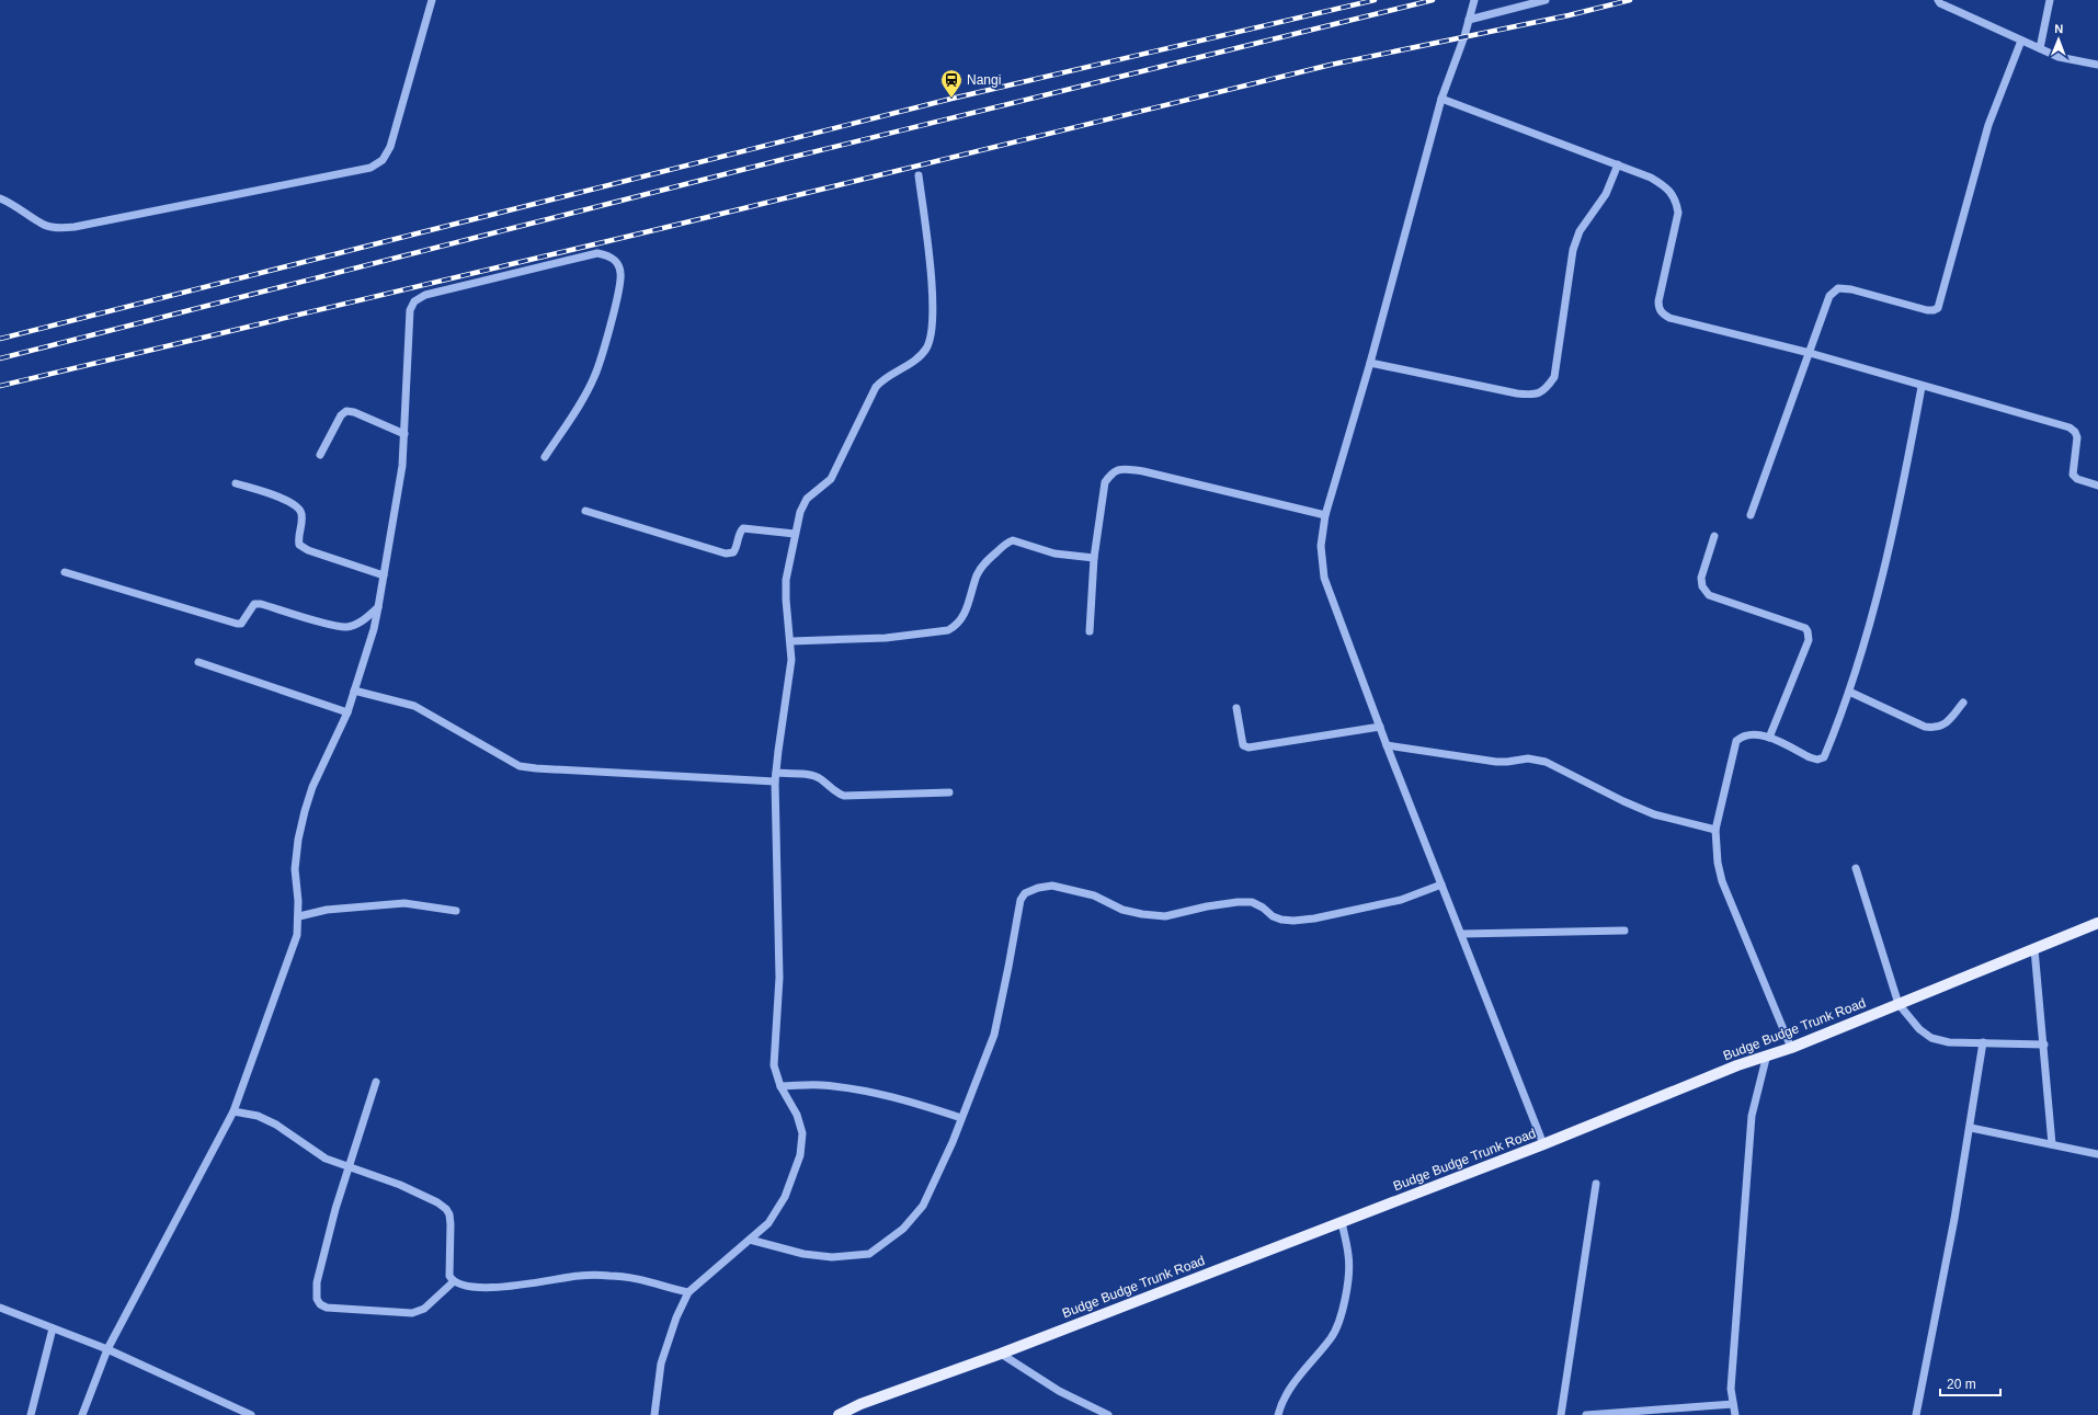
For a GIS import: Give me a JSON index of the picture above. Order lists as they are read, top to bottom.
{
  "streets": {
    "main road": ["Budge Budge Trunk Road"]
  },
  "places": {
    "station": ["Nangi"]
  },
  "scale_bar": "20 m",
  "north": "top"
}
